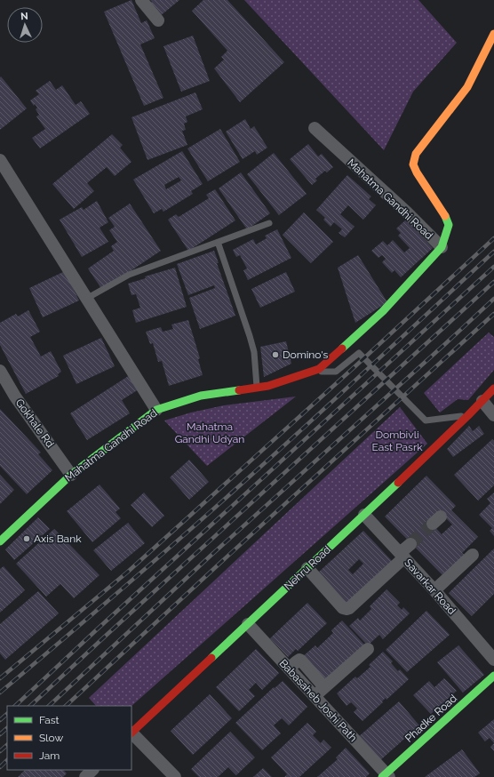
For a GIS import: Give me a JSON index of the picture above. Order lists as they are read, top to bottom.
{
  "streets": {
    "street": [
      "Mahatma Gandhi Road",
      "Gokhale Rd",
      "Nehru Road",
      "Savarkar Road",
      "Babasaheb Joshi Path",
      "Phadke Road"
    ]
  },
  "crossings": [
    ["Mahatma Gandhi Road", "Gokhale Rd"],
    ["Nehru Road", "Savarkar Road"],
    ["Nehru Road", "Babasaheb Joshi Path"],
    ["Babasaheb Joshi Path", "Phadke Road"]
  ],
  "parks": ["Mahatma Gandhi Udyan", "Dombivli East Pasrk"],
  "places": ["Domino's", "Axis Bank"],
  "legend": ["Fast", "Slow", "Jam"],
  "north": "top"
}
